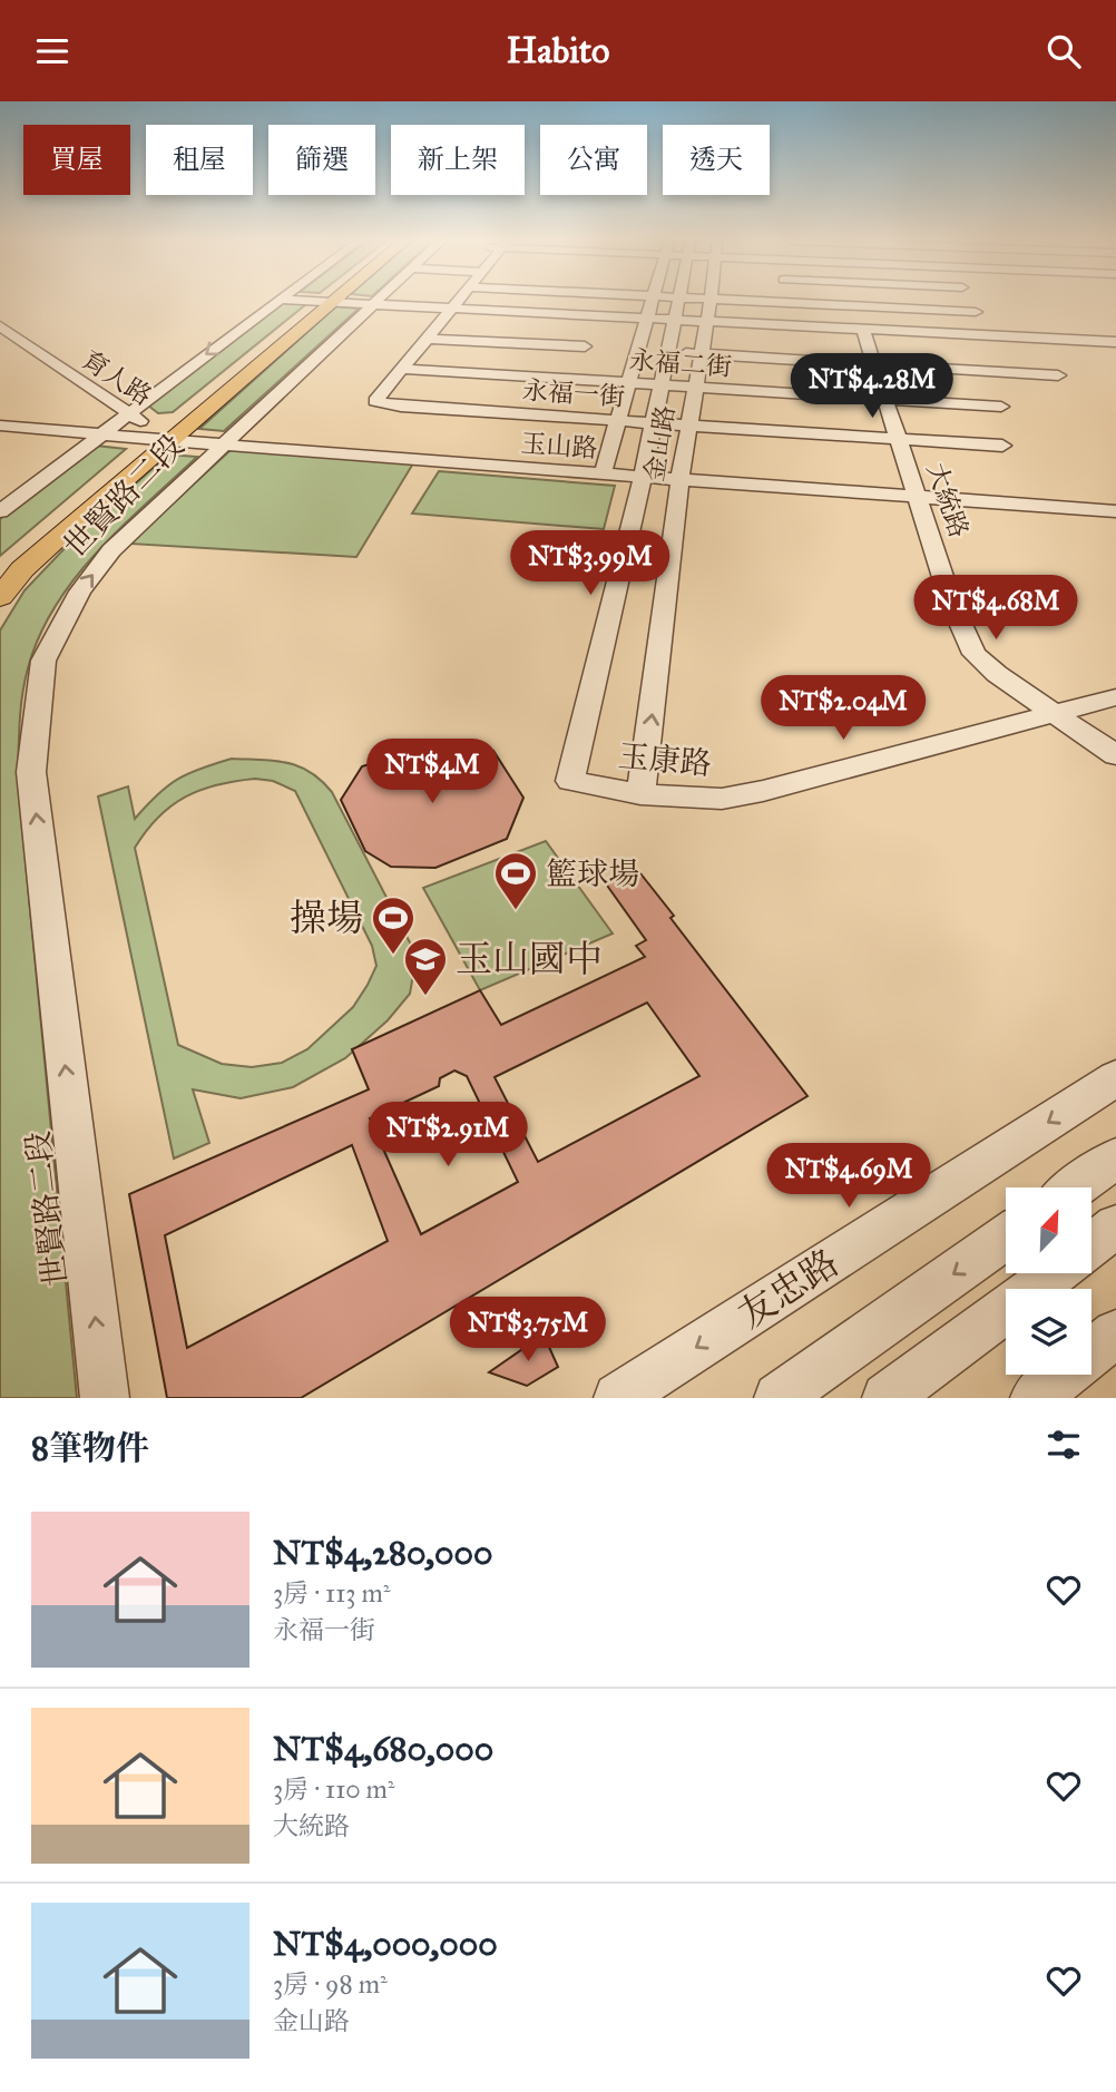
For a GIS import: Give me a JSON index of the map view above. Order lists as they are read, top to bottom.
{
  "streets": {
    "main road": ["世賢路二段"],
    "street": [
      "永福二街",
      "育人路",
      "永福一街",
      "金山路",
      "玉山路",
      "大統路",
      "玉康路",
      "友忠路"
    ]
  },
  "crossings": [
    ["永福二街", "永福一街"],
    ["永福二街", "金山路"],
    ["永福二街", "大統路"],
    ["育人路", "玉山路"],
    ["育人路", "世賢路二段"],
    ["永福一街", "金山路"],
    ["永福一街", "大統路"],
    ["金山路", "玉山路"],
    ["金山路", "玉康路"],
    ["玉山路", "世賢路二段"],
    ["玉山路", "大統路"],
    ["大統路", "玉康路"]
  ],
  "places": {
    "sports": ["籃球場", "操場"],
    "school or university": ["玉山國中"]
  },
  "north": "top right",
  "page": {
    "header": "Habito",
    "chip": [
      "買屋",
      "租屋",
      "篩選",
      "新上架",
      "公寓",
      "透天"
    ],
    "price": [
      "NT$4.28M",
      "NT$3.99M",
      "NT$4.68M",
      "NT$2.04M",
      "NT$4M",
      "NT$2.91M",
      "NT$4.69M",
      "NT$3.75M"
    ],
    "heading": "8筆物件",
    "list": [
      {
        "name": "NT$4,280,000",
        "note": "3房 · 113 m² · 永福一街"
      },
      {
        "name": "NT$4,680,000",
        "note": "3房 · 110 m² · 大統路"
      },
      {
        "name": "NT$4,000,000",
        "note": "3房 · 98 m² · 金山路"
      }
    ]
  }
}
